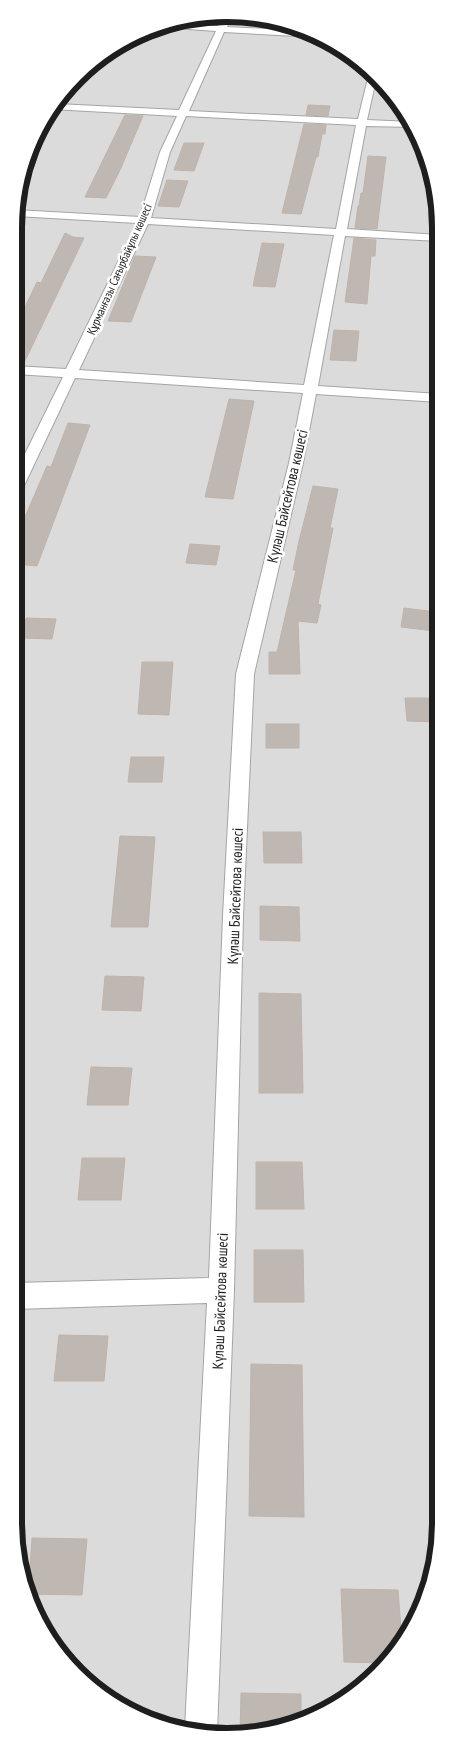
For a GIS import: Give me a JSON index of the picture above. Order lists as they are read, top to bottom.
{
  "streets": {
    "street": ["Құрманғазы Сағырбайұлы көшесі", "Күләш Байсейтова көшесі"]
  }
}
